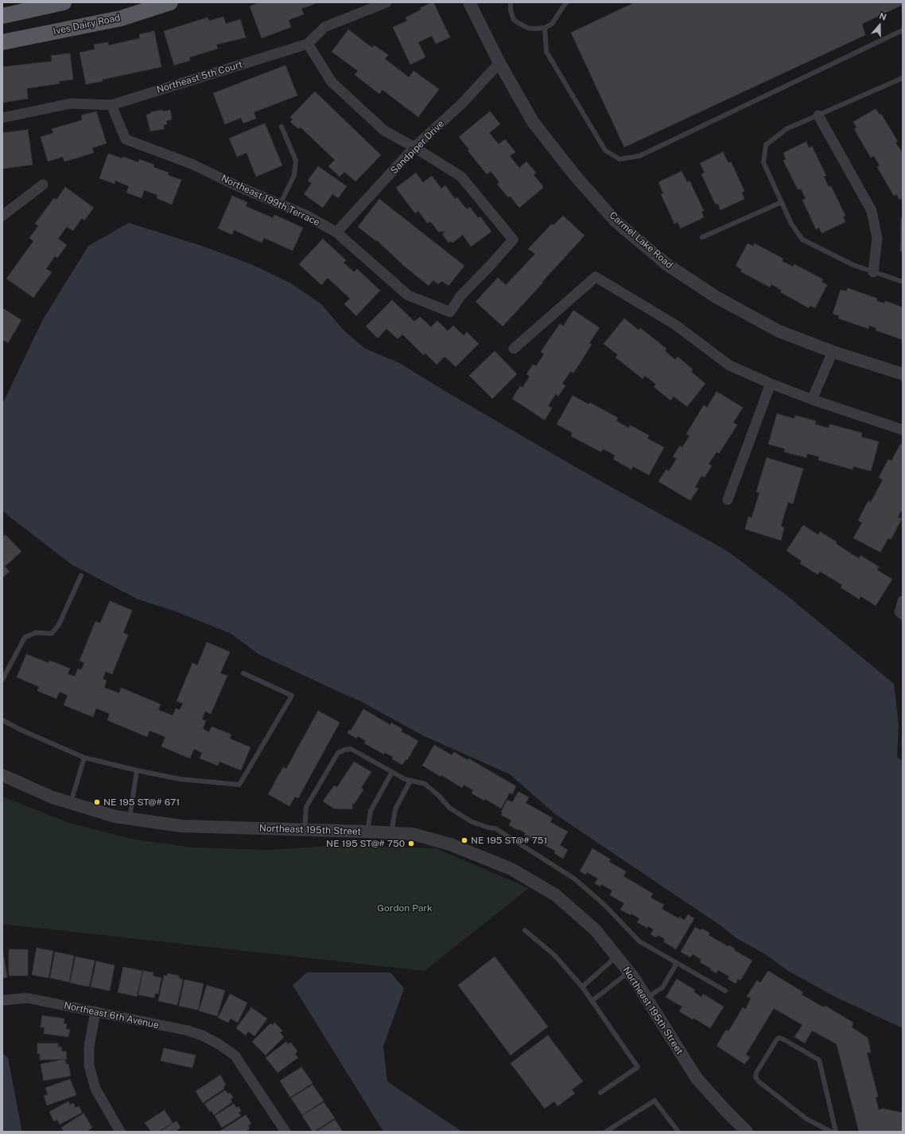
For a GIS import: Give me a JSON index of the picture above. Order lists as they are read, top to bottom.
{
  "streets": {
    "main road": ["Ives Dairy Road"],
    "street": [
      "Northeast 5th Court",
      "Sandpiper Drive",
      "Northeast 199th Terrace",
      "Carmel Lake Road",
      "Northeast 195th Street",
      "Northeast 6th Avenue"
    ]
  },
  "crossings": [
    ["Northeast 5th Court", "Northeast 199th Terrace"],
    ["Sandpiper Drive", "Northeast 199th Terrace"],
    ["Sandpiper Drive", "Carmel Lake Road"]
  ],
  "parks": ["Gordon Park"],
  "places": ["NE 195 ST@# 671", "NE 195 ST@# 751", "NE 195 ST@# 750"],
  "north": "top"
}
